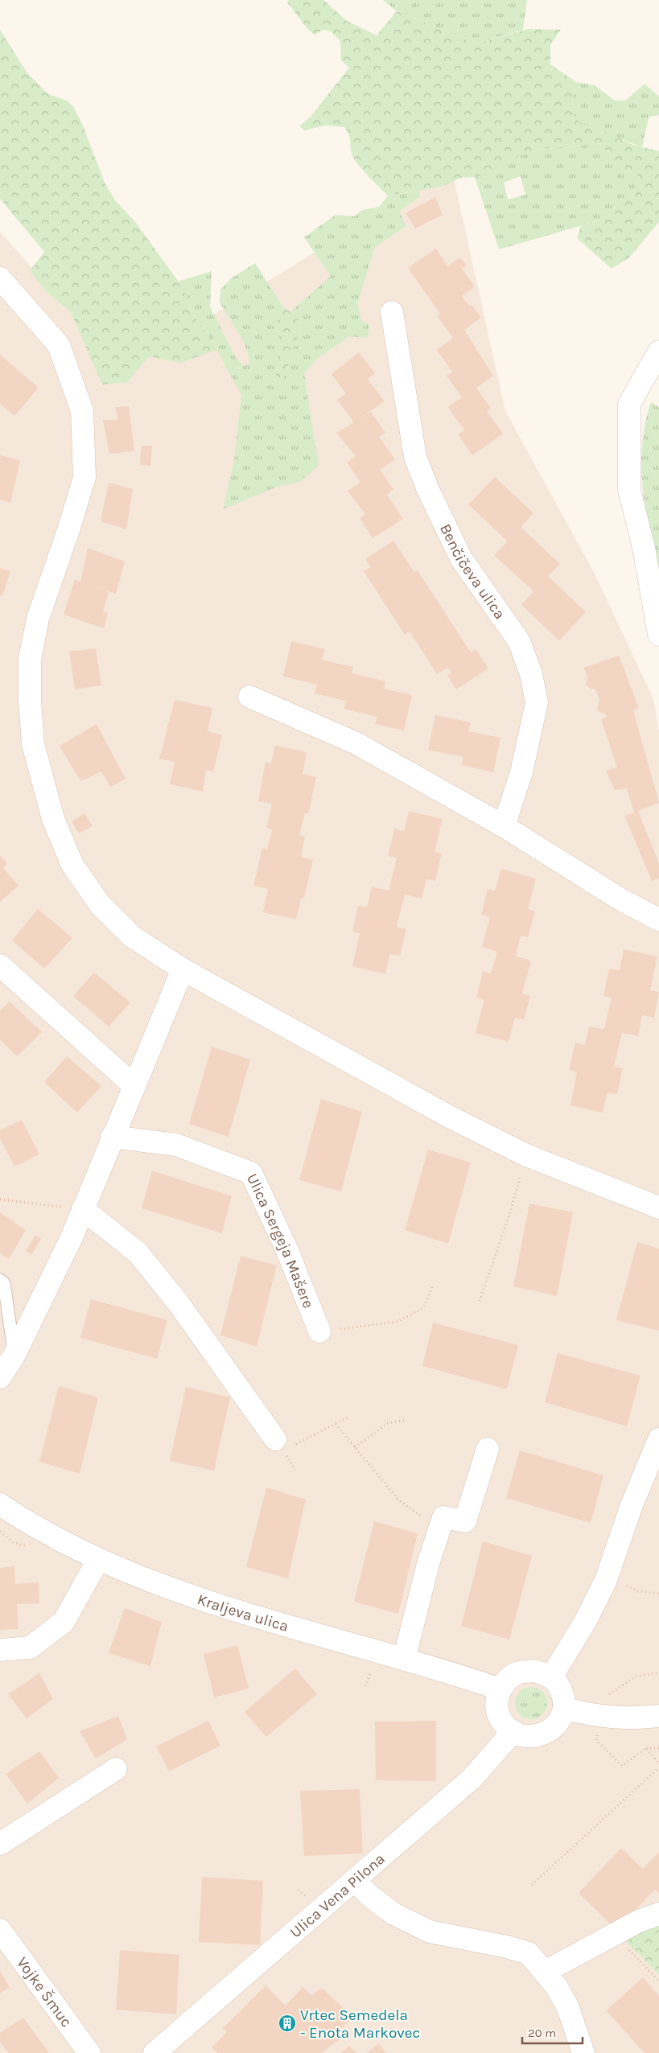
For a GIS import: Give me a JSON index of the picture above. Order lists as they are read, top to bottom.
{
  "streets": {
    "street": [
      "Benčičeva ulica",
      "Ulica Sergeja Mašere",
      "Kraljeva ulica",
      "Ulica Vena Pilona",
      "Vojke Šmuc"
    ]
  },
  "crossings": [
    ["Kraljeva ulica", "Ulica Vena Pilona"]
  ],
  "places": {
    "building": ["Vrtec Semedela - Enota Markovec"]
  },
  "scale_bar": "20 m"
}
